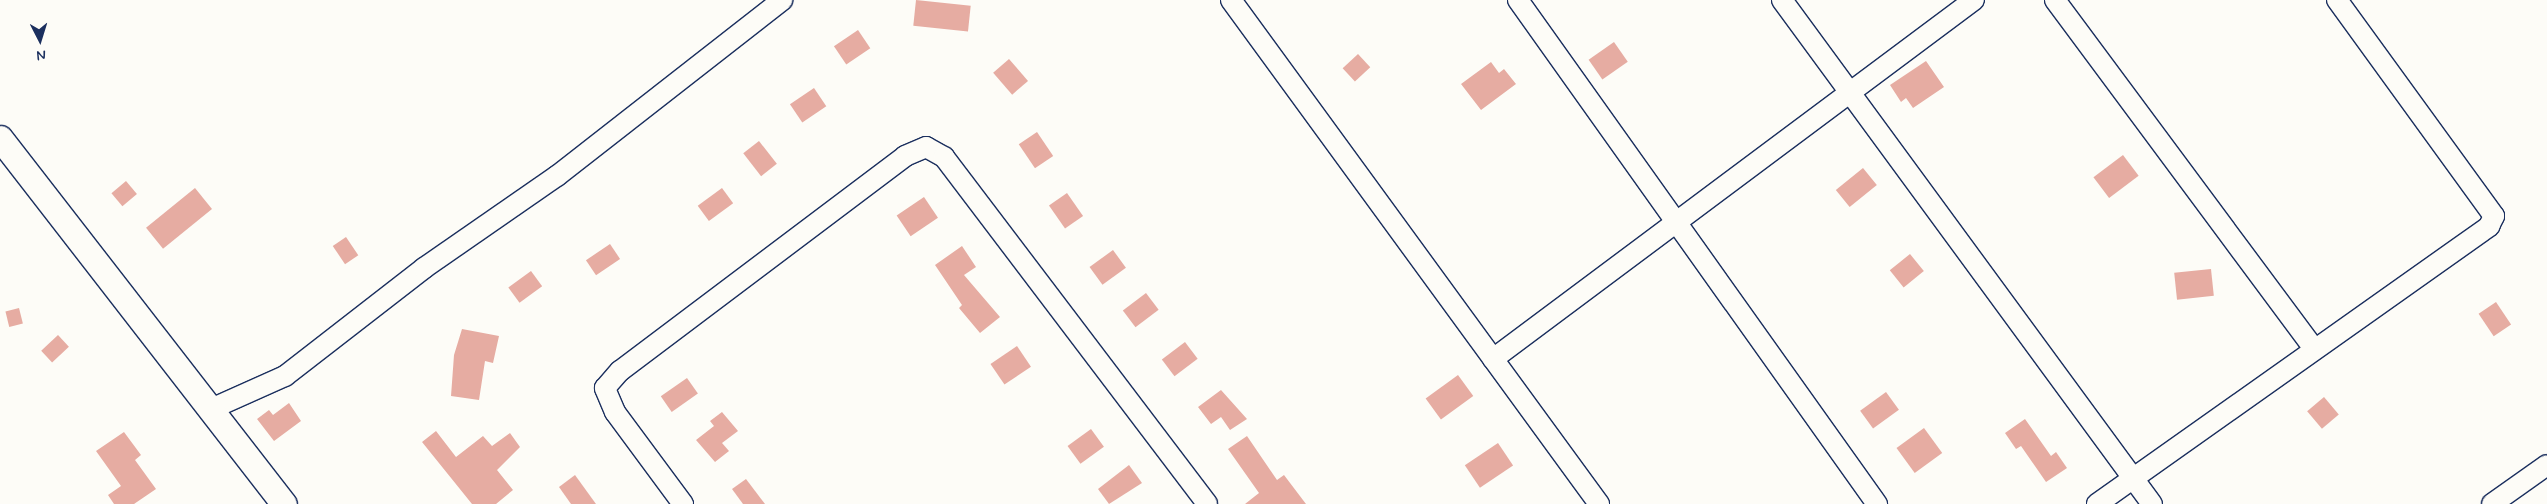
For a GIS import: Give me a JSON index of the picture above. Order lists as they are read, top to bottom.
{
  "north": "bottom"
}
